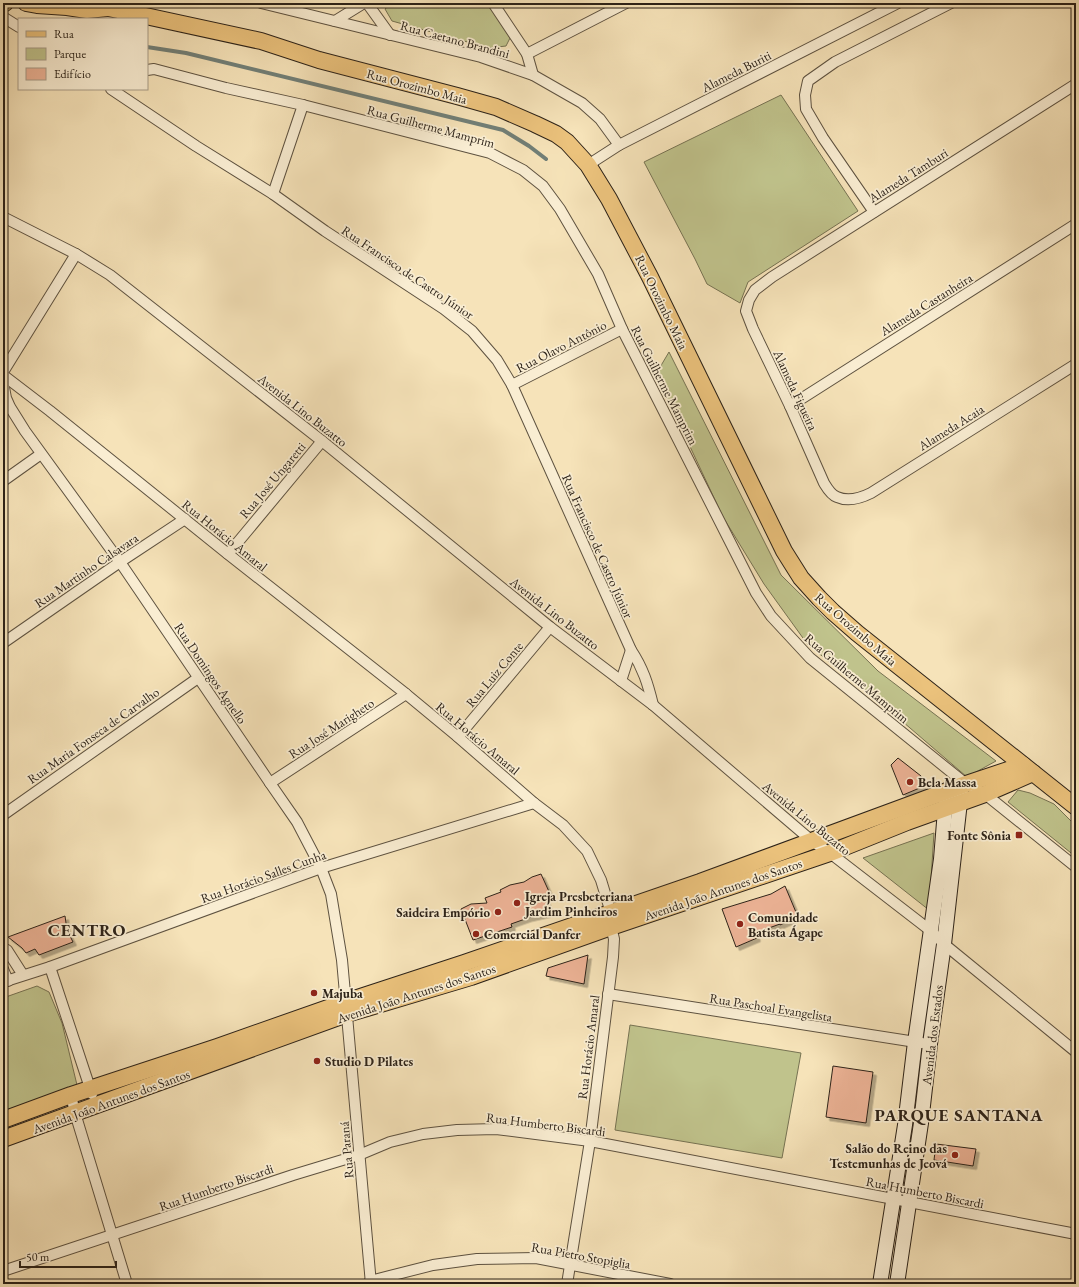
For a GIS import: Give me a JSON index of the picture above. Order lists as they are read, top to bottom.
{
  "streets": {
    "main road": ["Rua Orozimbo Maia", "Avenida João Antunes dos Santos", "Avenida dos Estados"],
    "street": [
      "Rua Caetano Brandini",
      "Alameda Buriti",
      "Rua Guilherme Mamprim",
      "Alameda Tamburi",
      "Rua Francisco de Castro Júnior",
      "Alameda Castanheira",
      "Rua Olavo Antônio",
      "Alameda Figueira",
      "Avenida Lino Buzatto",
      "Alameda Acaia",
      "Rua José Ungaretti",
      "Rua Horácio Amaral",
      "Rua Martinho Calsavara",
      "Rua Domingos Agnello",
      "Rua Luiz Conte",
      "Rua José Marigheto",
      "Rua Maria Fonseca de Carvalho",
      "Rua Horácio Salles Cunha",
      "Rua Paschoal Evangelista",
      "Rua Humberto Biscardi",
      "Rua Paraná",
      "Rua Pietro Stopiglia"
    ]
  },
  "crossings": [
    ["Rua Caetano Brandini", "Alameda Buriti"],
    ["Alameda Buriti", "Rua Orozimbo Maia"],
    ["Rua Orozimbo Maia", "Avenida João Antunes dos Santos"],
    ["Rua Guilherme Mamprim", "Rua Olavo Antônio"],
    ["Rua Guilherme Mamprim", "Avenida João Antunes dos Santos"],
    ["Rua Guilherme Mamprim", "Avenida dos Estados"],
    ["Alameda Tamburi", "Alameda Figueira"],
    ["Rua Francisco de Castro Júnior", "Rua Olavo Antônio"],
    ["Rua Francisco de Castro Júnior", "Avenida Lino Buzatto"],
    ["Alameda Castanheira", "Alameda Figueira"],
    ["Alameda Figueira", "Alameda Acaia"],
    ["Avenida Lino Buzatto", "Rua José Ungaretti"],
    ["Avenida Lino Buzatto", "Rua Luiz Conte"],
    ["Avenida Lino Buzatto", "Avenida João Antunes dos Santos"],
    ["Avenida Lino Buzatto", "Avenida dos Estados"],
    ["Rua José Ungaretti", "Rua Horácio Amaral"],
    ["Rua Horácio Amaral", "Rua Martinho Calsavara"],
    ["Rua Horácio Amaral", "Rua Luiz Conte"],
    ["Rua Horácio Amaral", "Rua José Marigheto"],
    ["Rua Horácio Amaral", "Rua Horácio Salles Cunha"],
    ["Rua Horácio Amaral", "Avenida João Antunes dos Santos"],
    ["Rua Horácio Amaral", "Rua Paschoal Evangelista"],
    ["Rua Horácio Amaral", "Rua Humberto Biscardi"],
    ["Rua Horácio Amaral", "Rua Pietro Stopiglia"],
    ["Rua Martinho Calsavara", "Rua Domingos Agnello"],
    ["Rua Domingos Agnello", "Rua José Marigheto"],
    ["Rua Domingos Agnello", "Rua Maria Fonseca de Carvalho"],
    ["Rua Domingos Agnello", "Rua Horácio Salles Cunha"],
    ["Rua Domingos Agnello", "Avenida João Antunes dos Santos"],
    ["Rua Domingos Agnello", "Rua Paraná"],
    ["Avenida João Antunes dos Santos", "Avenida dos Estados"],
    ["Avenida João Antunes dos Santos", "Rua Paraná"],
    ["Rua Paschoal Evangelista", "Avenida dos Estados"],
    ["Avenida dos Estados", "Rua Humberto Biscardi"],
    ["Rua Humberto Biscardi", "Rua Paraná"],
    ["Rua Paraná", "Rua Pietro Stopiglia"]
  ],
  "districts": ["CENTRO", "PARQUE SANTANA"],
  "places": {
    "other": [
      "Bela Massa",
      "Igreja Presbeteriana Jardim Pinheiros",
      "Saideira Empório",
      "Comunidade Batista Ágape",
      "Comercial Danfer",
      "Majuba",
      "Studio D Pilates",
      "Salão do Reino das Testemunhas de Jeová"
    ],
    "transit": ["Fonte Sônia"]
  },
  "legend": ["Rua", "Parque", "Edifício"],
  "scale_bar": "50 m"
}
